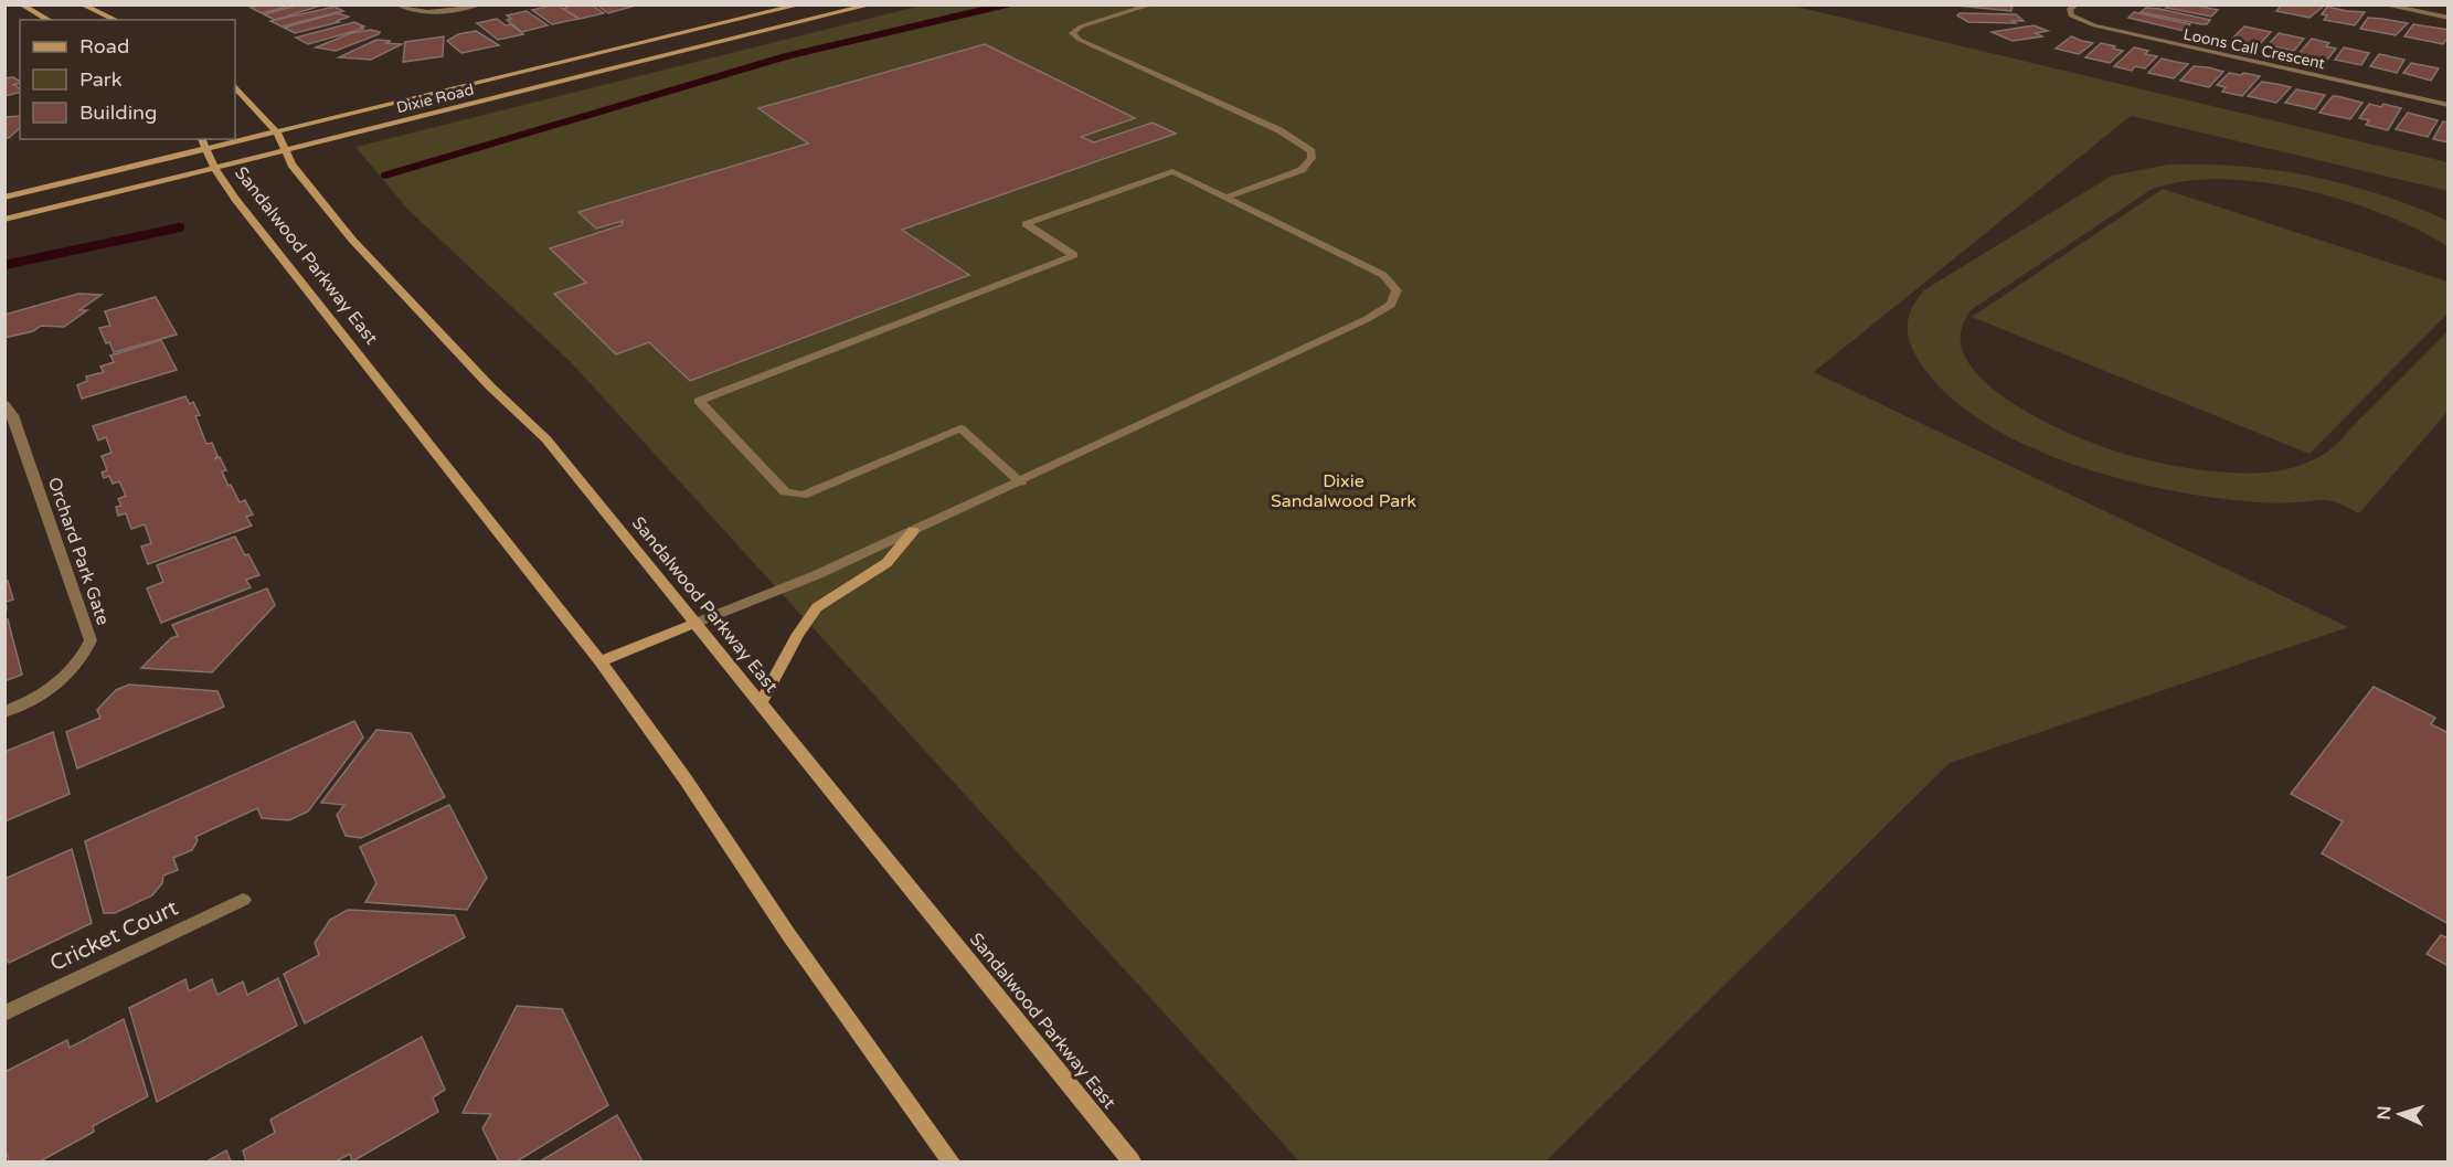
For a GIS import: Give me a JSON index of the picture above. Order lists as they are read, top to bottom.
{
  "streets": {
    "main road": ["Dixie Road", "Sandalwood Parkway East"],
    "street": ["Loons Call Crescent", "Orchard Park Gate", "Cricket Court"]
  },
  "crossings": [
    ["Dixie Road", "Sandalwood Parkway East"]
  ],
  "parks": ["Dixie Sandalwood Park"],
  "legend": ["Road", "Park", "Building"],
  "north": "left"
}
